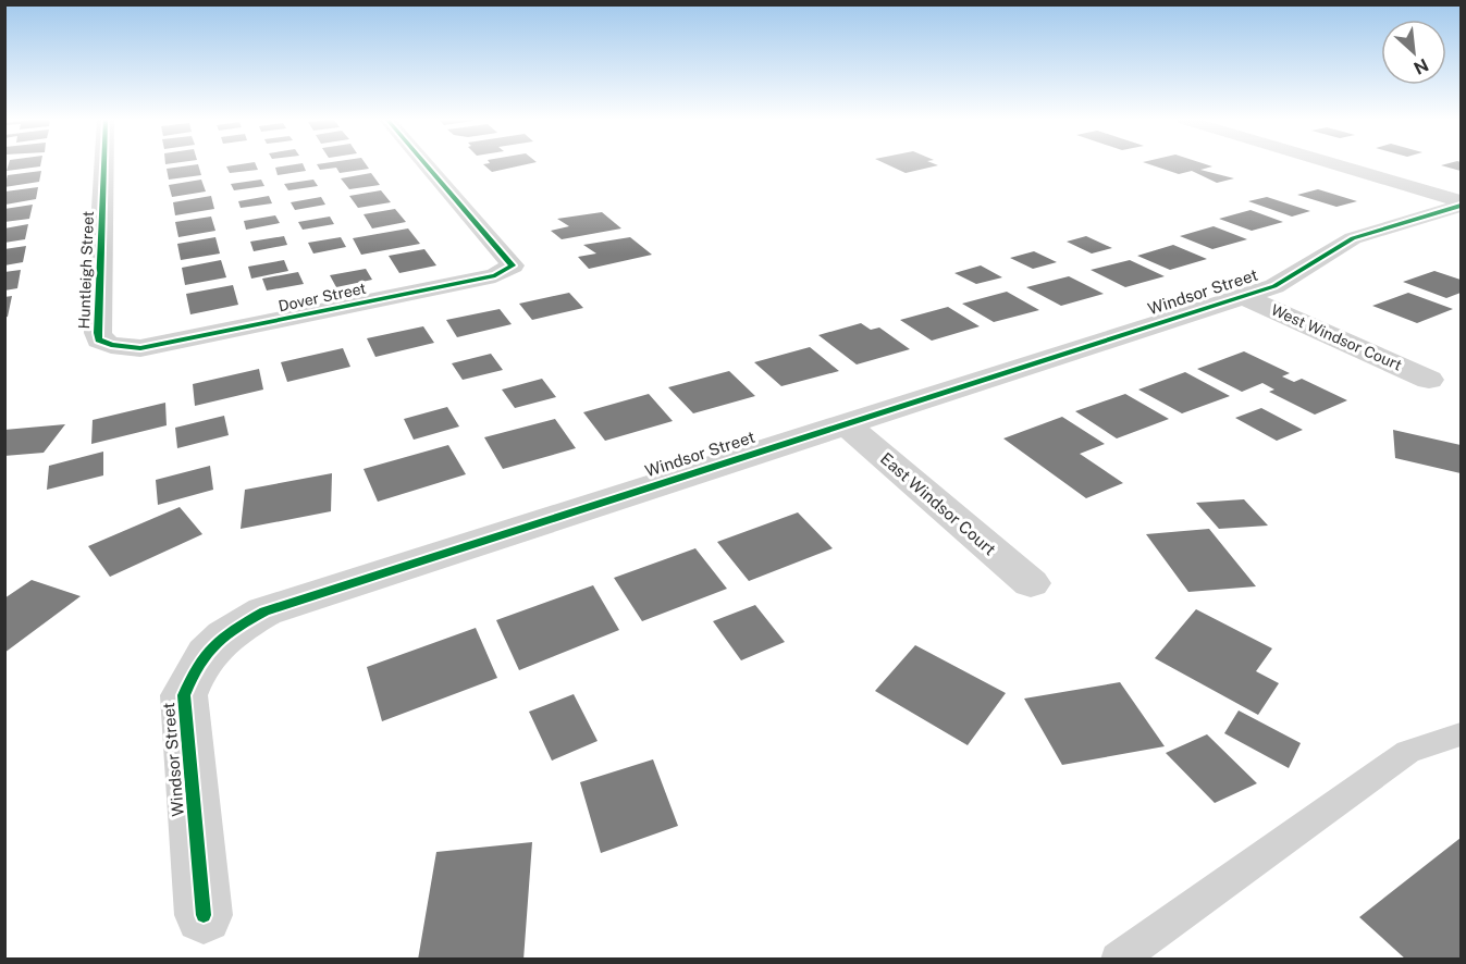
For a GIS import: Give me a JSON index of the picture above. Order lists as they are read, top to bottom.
{
  "streets": {
    "street": [
      "Huntleigh Street",
      "Windsor Street",
      "Dover Street",
      "West Windsor Court",
      "East Windsor Court"
    ]
  },
  "crossings": [
    ["Huntleigh Street", "Dover Street"],
    ["Windsor Street", "West Windsor Court"],
    ["Windsor Street", "East Windsor Court"]
  ],
  "north": "bottom right"
}
